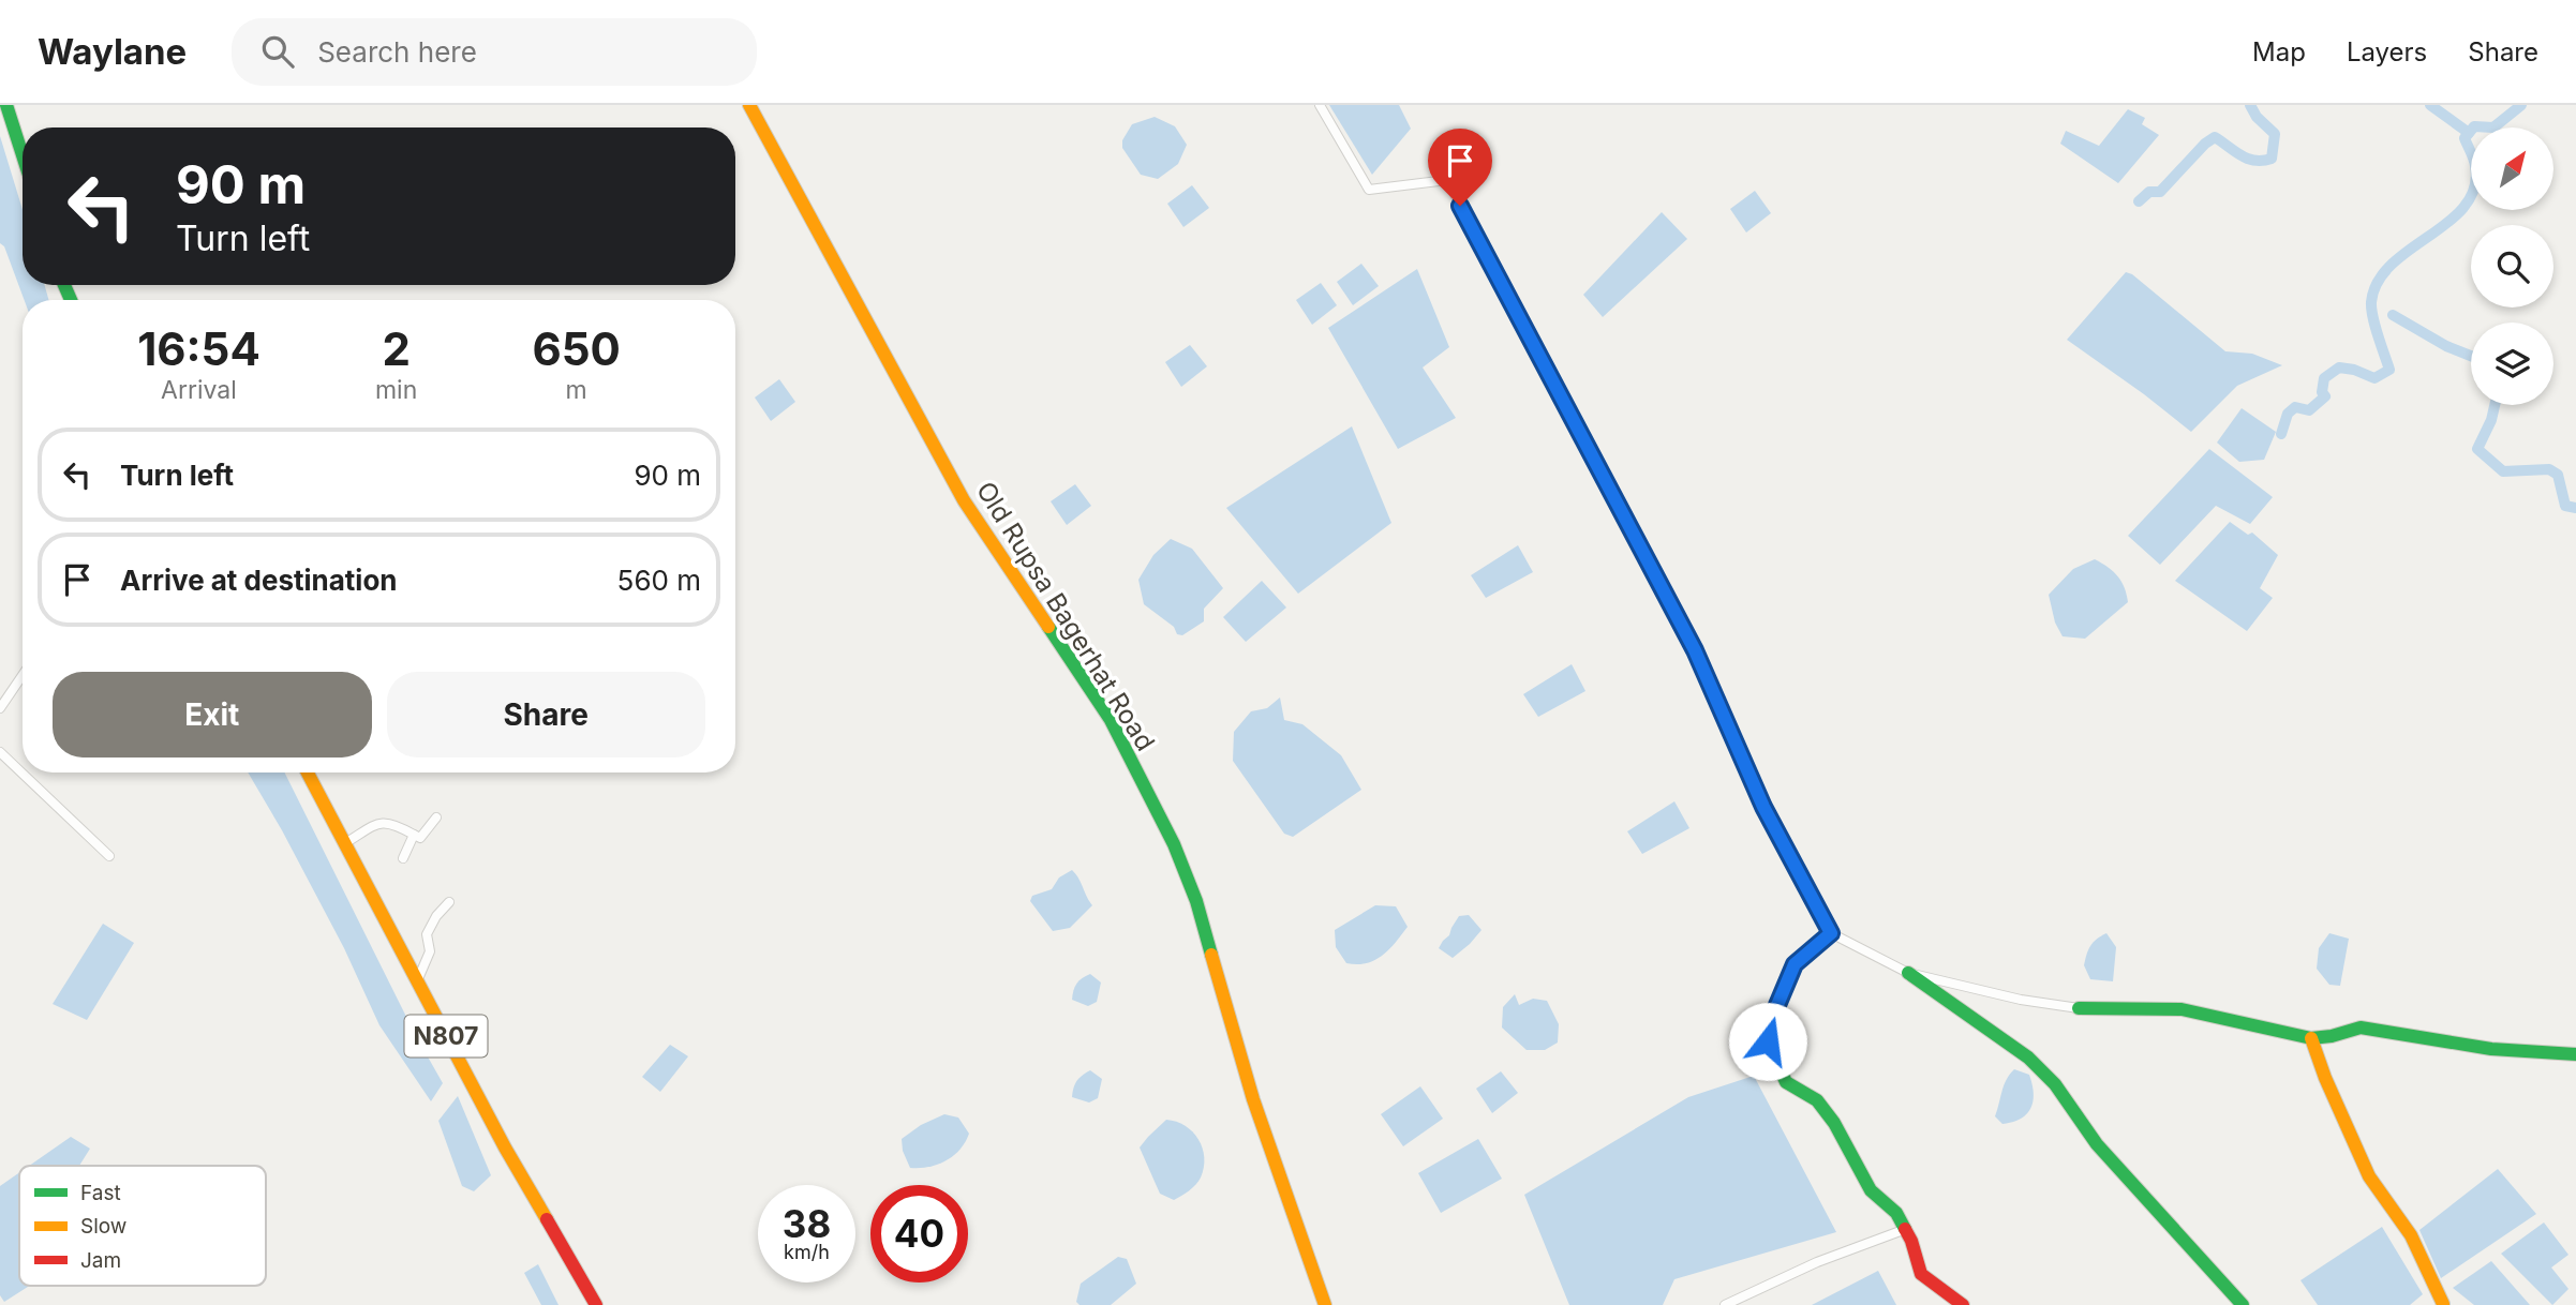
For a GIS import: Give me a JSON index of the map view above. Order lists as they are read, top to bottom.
{
  "streets": {
    "main road": ["Old Rupsa Bagerhat Road", "N807"]
  },
  "legend": ["Fast", "Slow", "Jam"],
  "north": "top right",
  "page": {
    "header": "Waylane",
    "search": "Search here",
    "nav": ["Map", "Layers", "Share"],
    "turn": ["90 m", "Turn left"],
    "eta": [
      "16:54",
      "Arrival",
      "2",
      "min",
      "650",
      "m"
    ],
    "list": [
      {
        "name": "Turn left",
        "value": "90 m"
      },
      {
        "name": "Arrive at destination",
        "value": "560 m"
      }
    ],
    "buttons": ["Exit", "Share"],
    "speed": "38 km/h",
    "limit": "40"
  }
}
